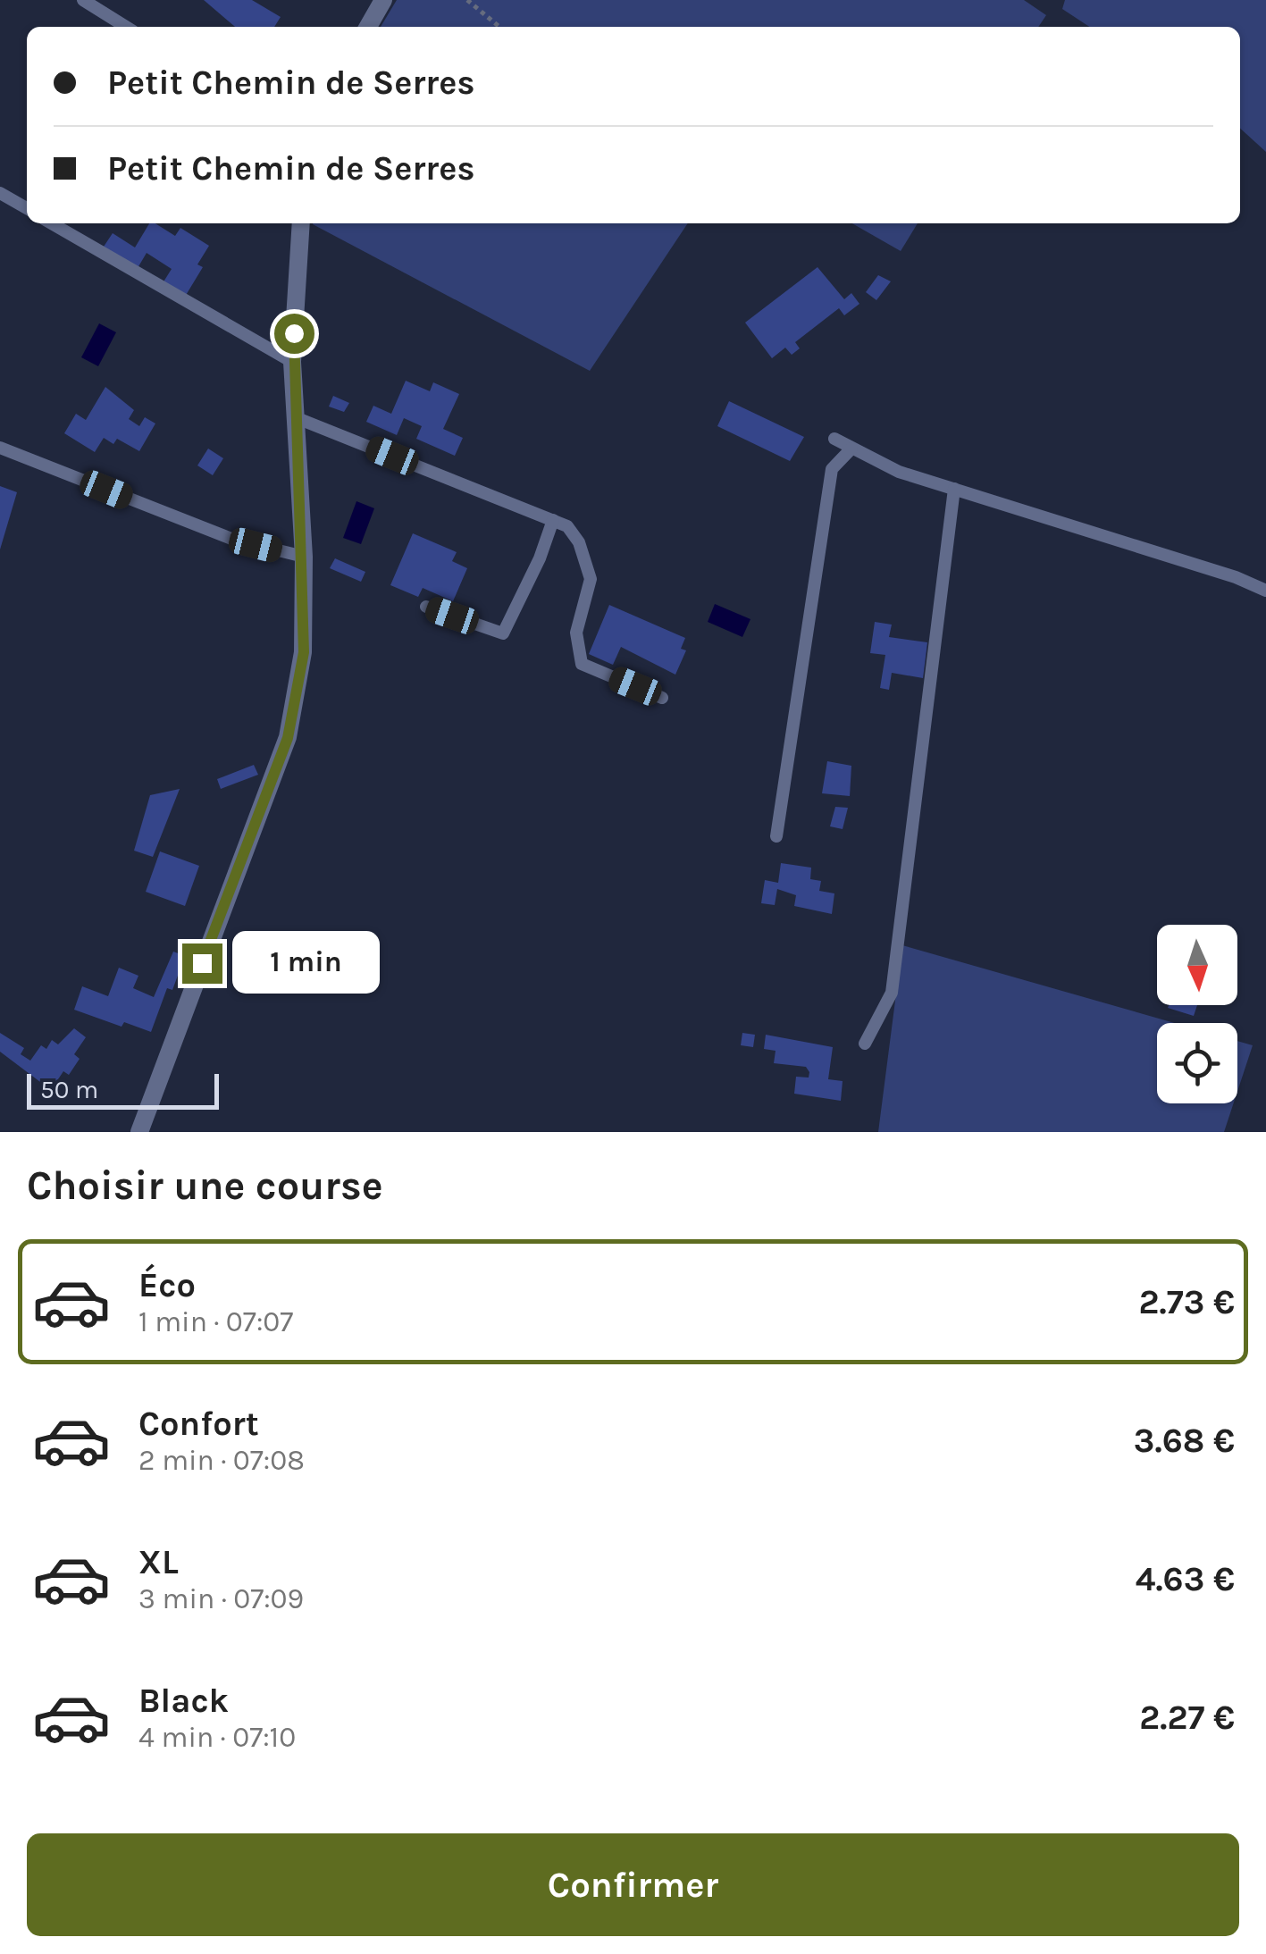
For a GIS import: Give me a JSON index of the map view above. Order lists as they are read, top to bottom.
{
  "scale_bar": "50 m",
  "north": "bottom",
  "page": {
    "banner": ["Petit Chemin de Serres", "Petit Chemin de Serres"],
    "bubble": "1 min",
    "scale": "50 m",
    "heading": "Choisir une course",
    "list": [
      {
        "name": "Éco",
        "note": "1 min · 07:07",
        "value": "2.73 €"
      },
      {
        "name": "Confort",
        "note": "2 min · 07:08",
        "value": "3.68 €"
      },
      {
        "name": "XL",
        "note": "3 min · 07:09",
        "value": "4.63 €"
      },
      {
        "name": "Black",
        "note": "4 min · 07:10",
        "value": "2.27 €"
      }
    ],
    "buttons": "Confirmer"
  }
}
